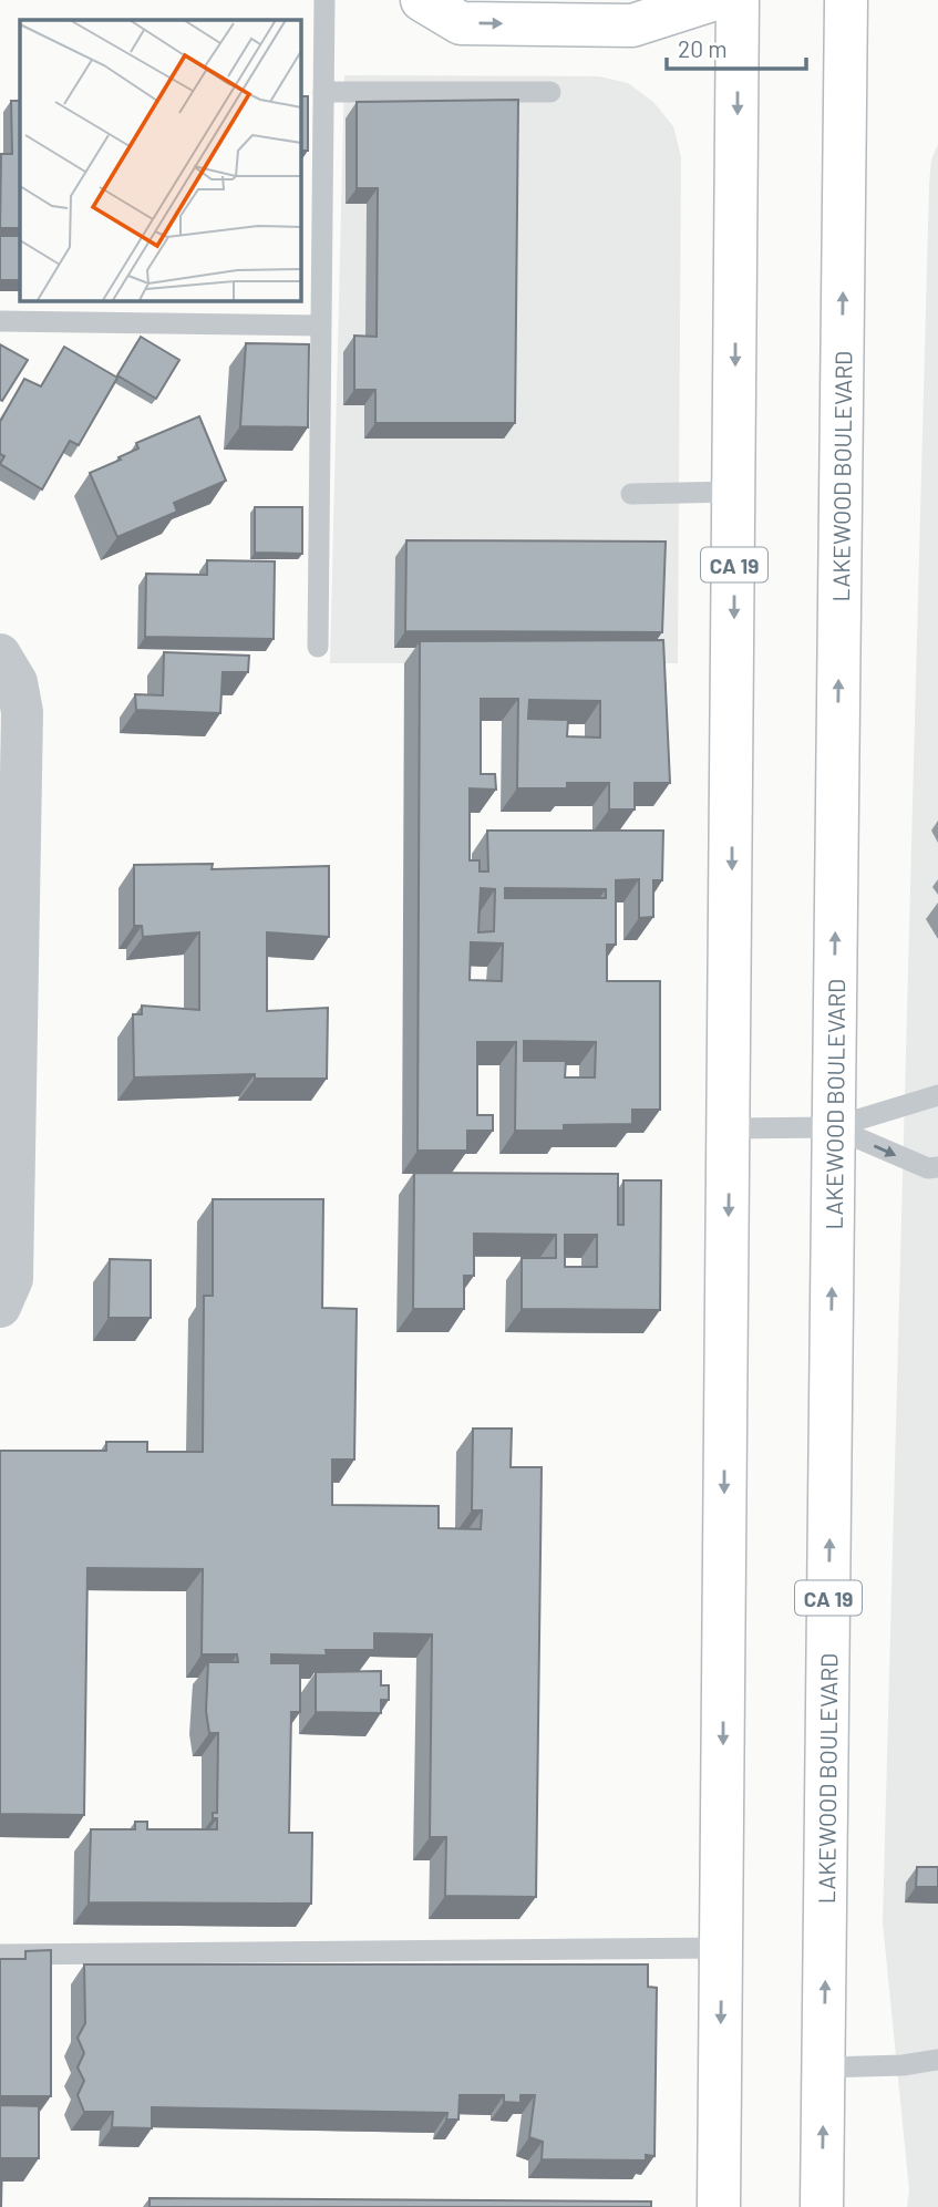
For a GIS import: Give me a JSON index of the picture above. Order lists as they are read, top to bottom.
{
  "streets": {
    "main road": ["LAKEWOOD BOULEVARD", "CA 19"]
  },
  "scale_bar": "20 m"
}
